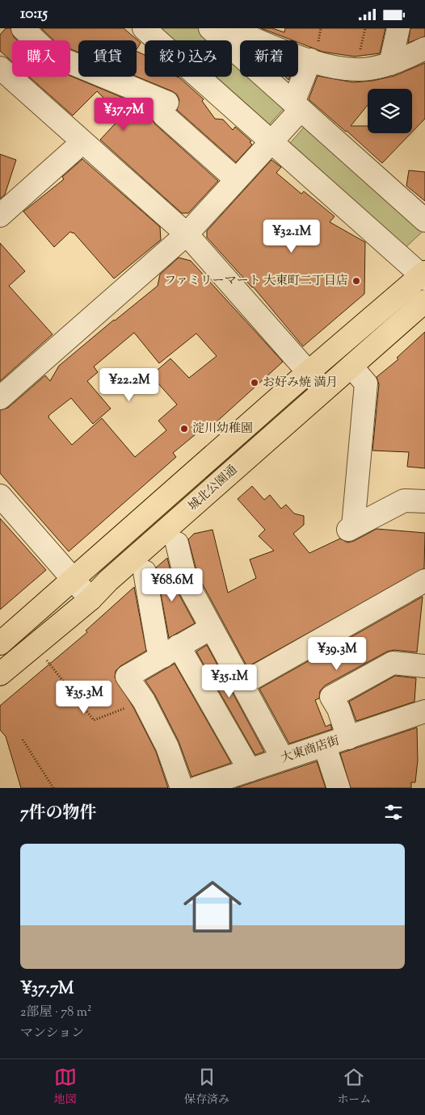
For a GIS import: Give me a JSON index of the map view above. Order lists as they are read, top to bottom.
{
  "streets": {
    "main road": ["城北公園通"],
    "street": ["大東商店街"]
  },
  "places": ["ファミリーマート 大東町二丁目店", "お好み焼 満月", "淀川幼稚園"],
  "page": {
    "status": "10:15",
    "chip": [
      "購入",
      "賃貸",
      "絞り込み",
      "新着"
    ],
    "price": [
      "¥37.7M",
      "¥32.1M",
      "¥22.2M",
      "¥68.6M",
      "¥39.3M",
      "¥35.1M",
      "¥35.3M"
    ],
    "heading": "7件の物件",
    "list": [
      {
        "name": "¥37.7M",
        "note": "2部屋 · 78 m² · マンション"
      }
    ],
    "tabs": ["地図", "保存済み", "ホーム"]
  }
}
